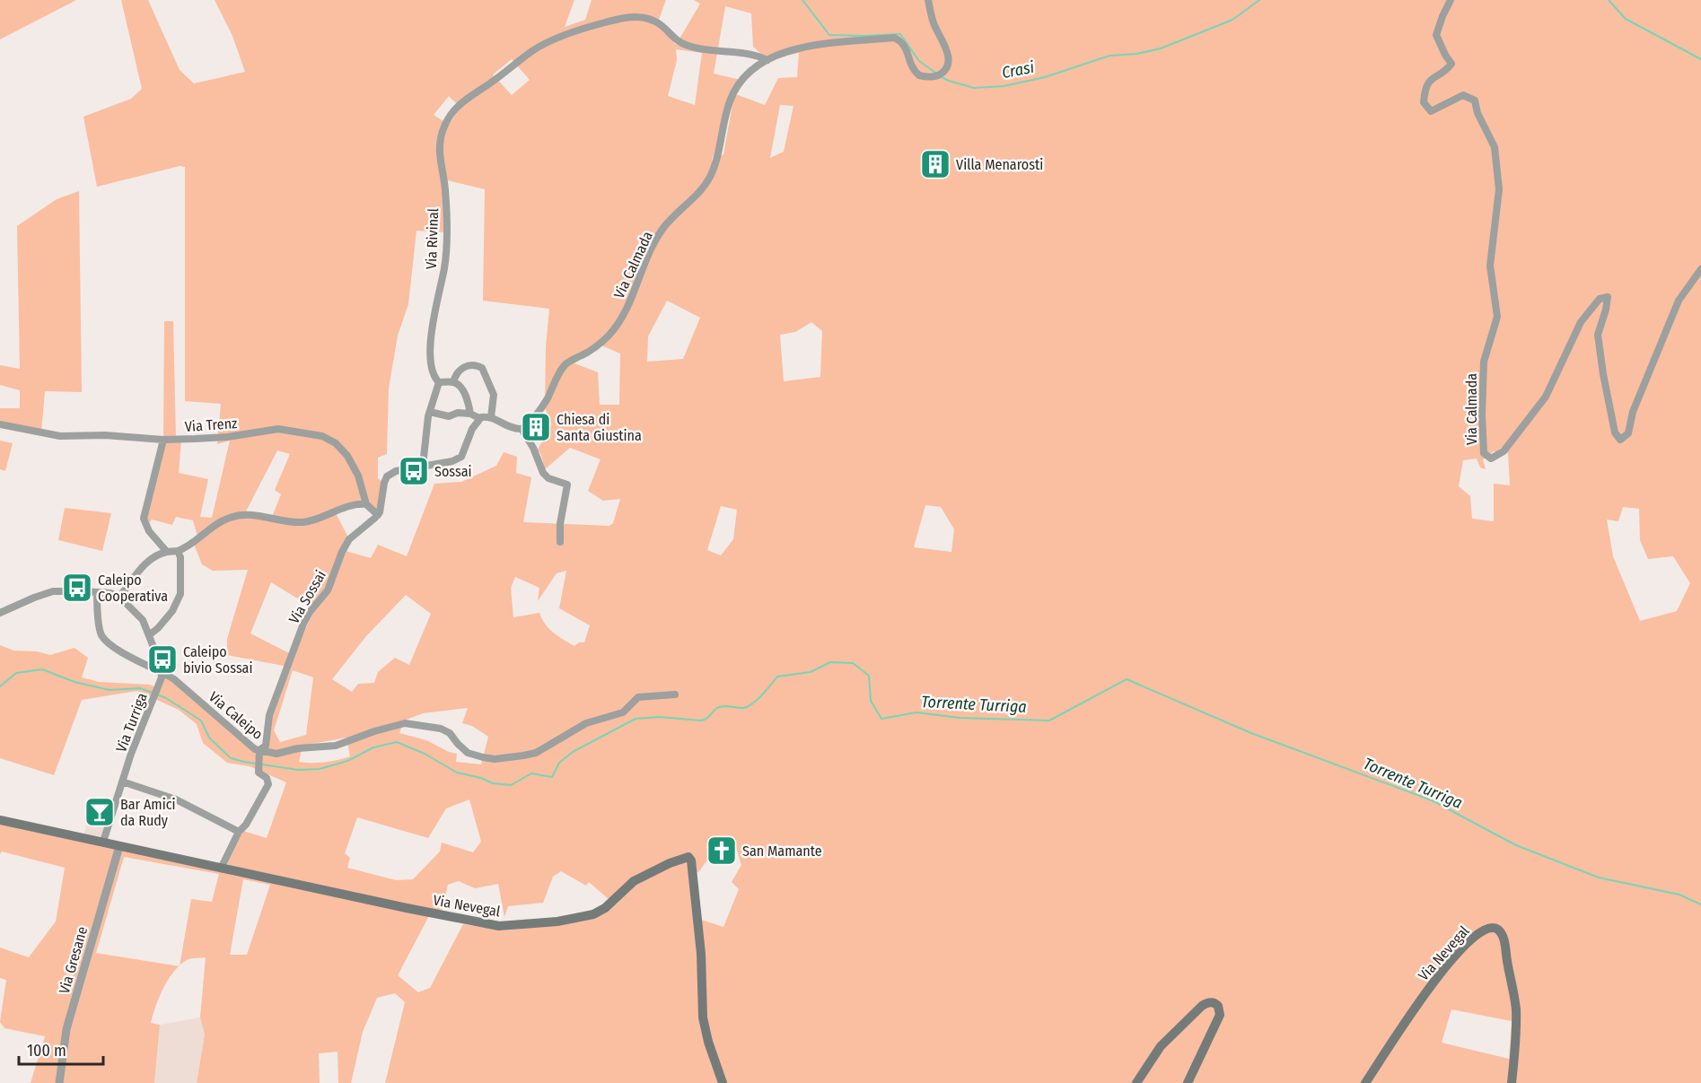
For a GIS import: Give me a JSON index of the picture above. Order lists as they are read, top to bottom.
{
  "streets": {
    "main road": ["Via Nevegal"],
    "street": [
      "Via Rivinal",
      "Via Calmada",
      "Via Trenz",
      "Via Sossai",
      "Via Caleipo",
      "Via Turriga",
      "Via Gresane"
    ]
  },
  "crossings": [
    ["Via Rivinal", "Via Calmada"],
    ["Via Sossai", "Via Caleipo"],
    ["Via Caleipo", "Via Turriga"],
    ["Via Turriga", "Via Nevegal"],
    ["Via Nevegal", "Via Gresane"]
  ],
  "water": ["Crasi", "Torrente Turriga"],
  "places": {
    "building": ["Villa Menarosti", "Chiesa di Santa Giustina"],
    "bus stop": ["Sossai", "Caleipo Cooperativa", "Caleipo bivio Sossai"],
    "bar": ["Bar Amici da Rudy"],
    "church": ["San Mamante"]
  },
  "scale_bar": "100 m"
}
